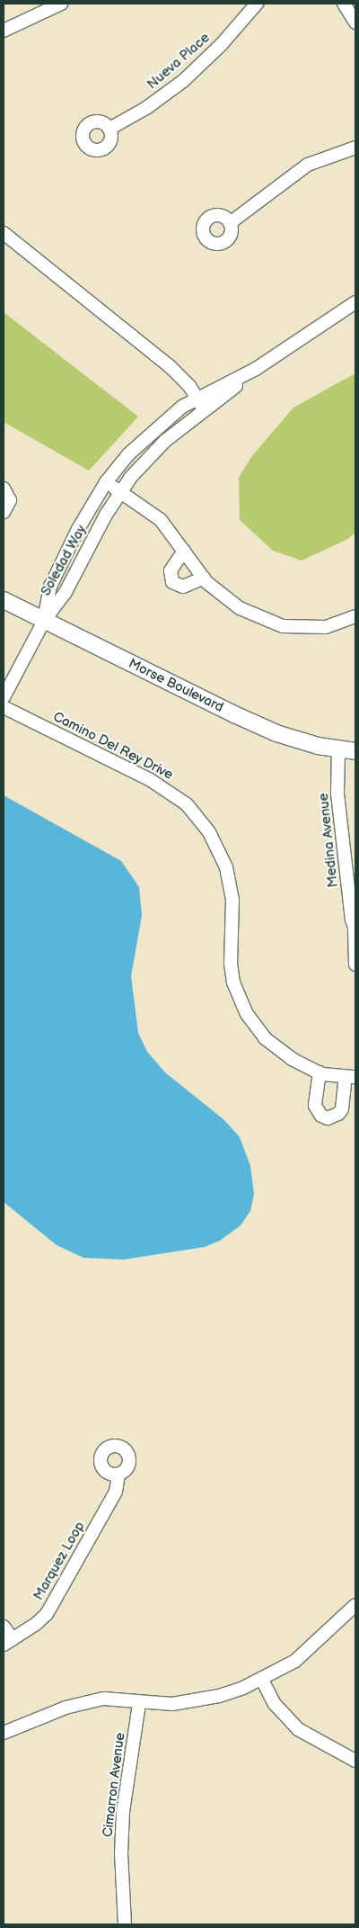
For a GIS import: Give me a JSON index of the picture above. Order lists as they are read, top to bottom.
{
  "streets": {
    "street": [
      "Nueva Place",
      "Soledad Way",
      "Morse Boulevard",
      "Camino Del Rey Drive",
      "Medina Avenue",
      "Marquez Loop",
      "Cimarron Avenue"
    ]
  },
  "crossings": [
    ["Soledad Way", "Morse Boulevard"],
    ["Morse Boulevard", "Medina Avenue"]
  ]
}
